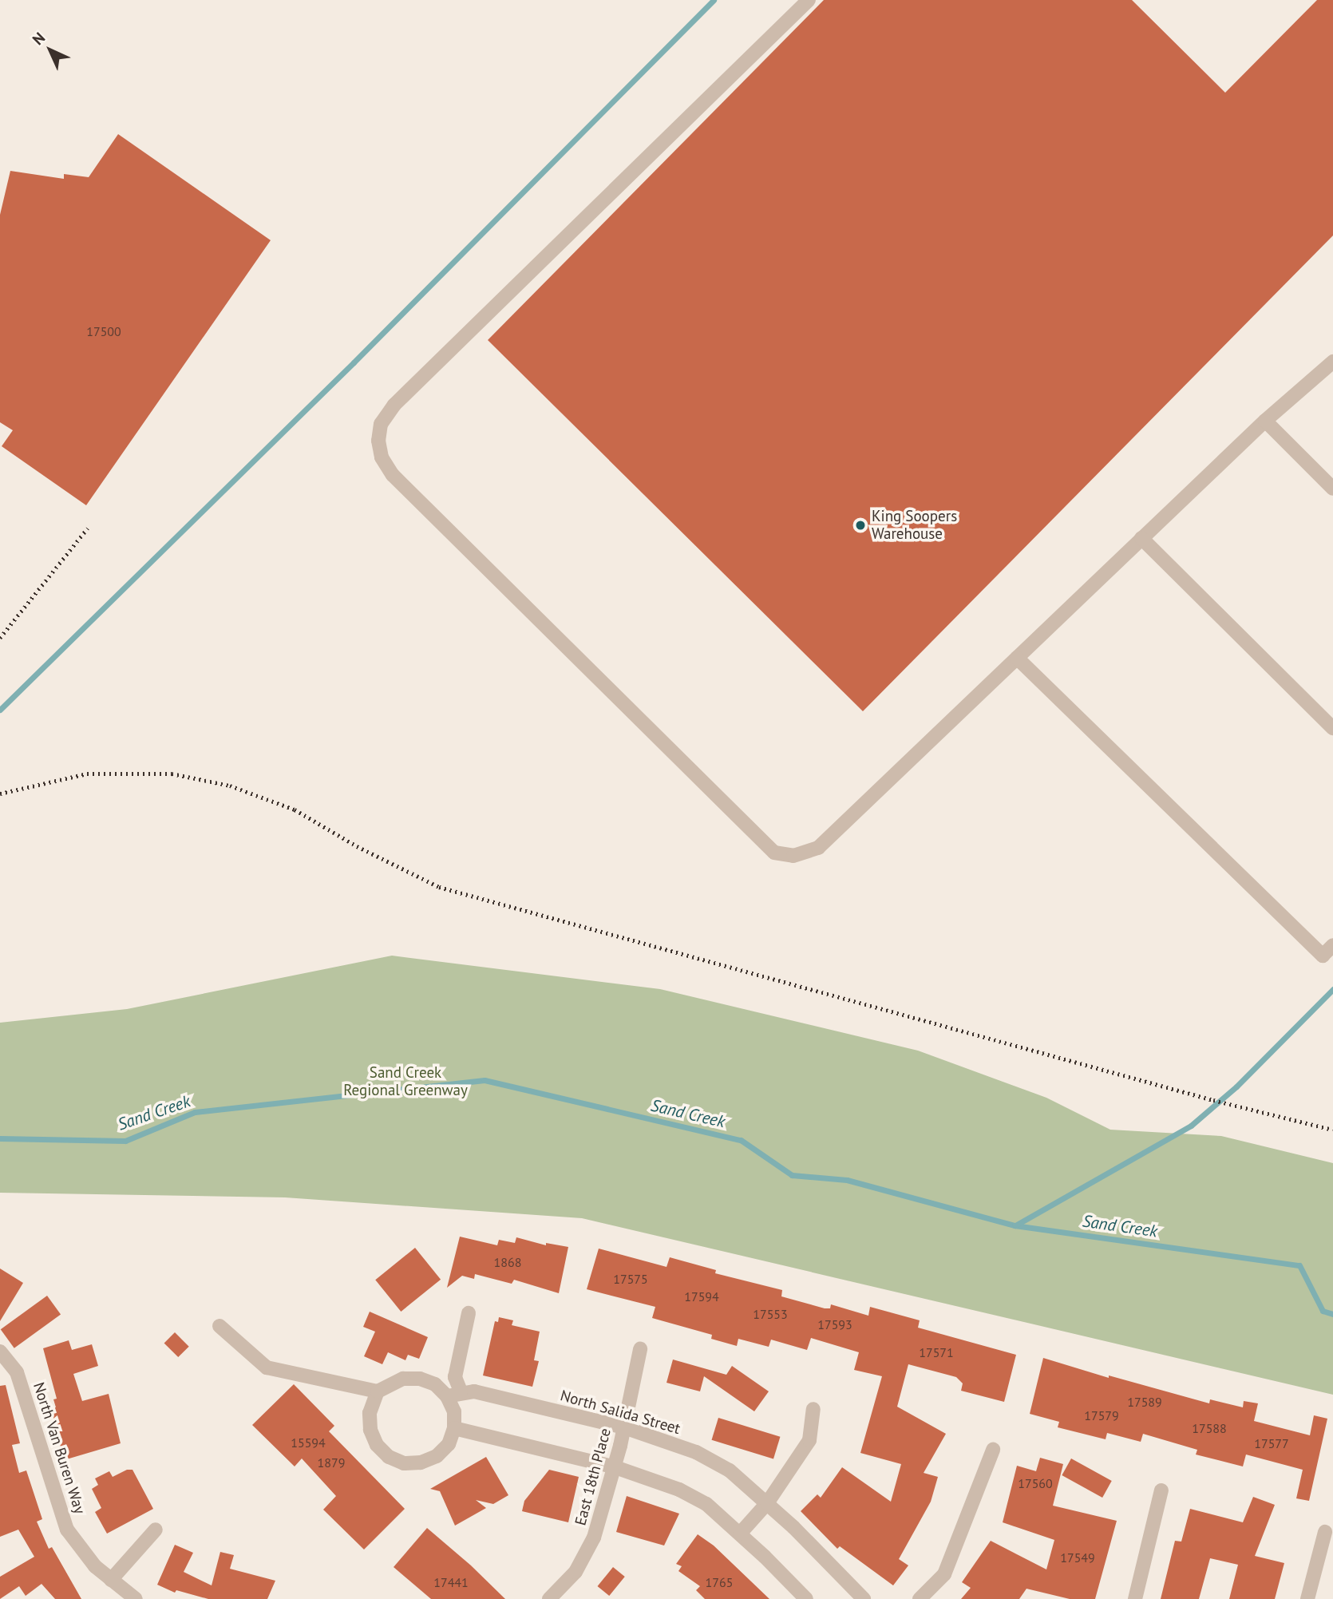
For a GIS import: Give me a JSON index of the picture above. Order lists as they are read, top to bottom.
{
  "streets": {
    "street": ["North Salida Street", "North Van Buren Way", "East 18th Place"]
  },
  "crossings": [
    ["North Salida Street", "East 18th Place"]
  ],
  "water": ["Sand Creek"],
  "parks": ["Sand Creek Regional Greenway"],
  "places": ["King Soopers Warehouse"],
  "house_numbers": [
    "17500",
    "1868",
    "17575",
    "17594",
    "17553",
    "17593",
    "17571",
    "17589",
    "17579",
    "17588",
    "15594",
    "17577",
    "1879",
    "17560",
    "17549",
    "17441",
    "1765"
  ],
  "north": "top left"
}
